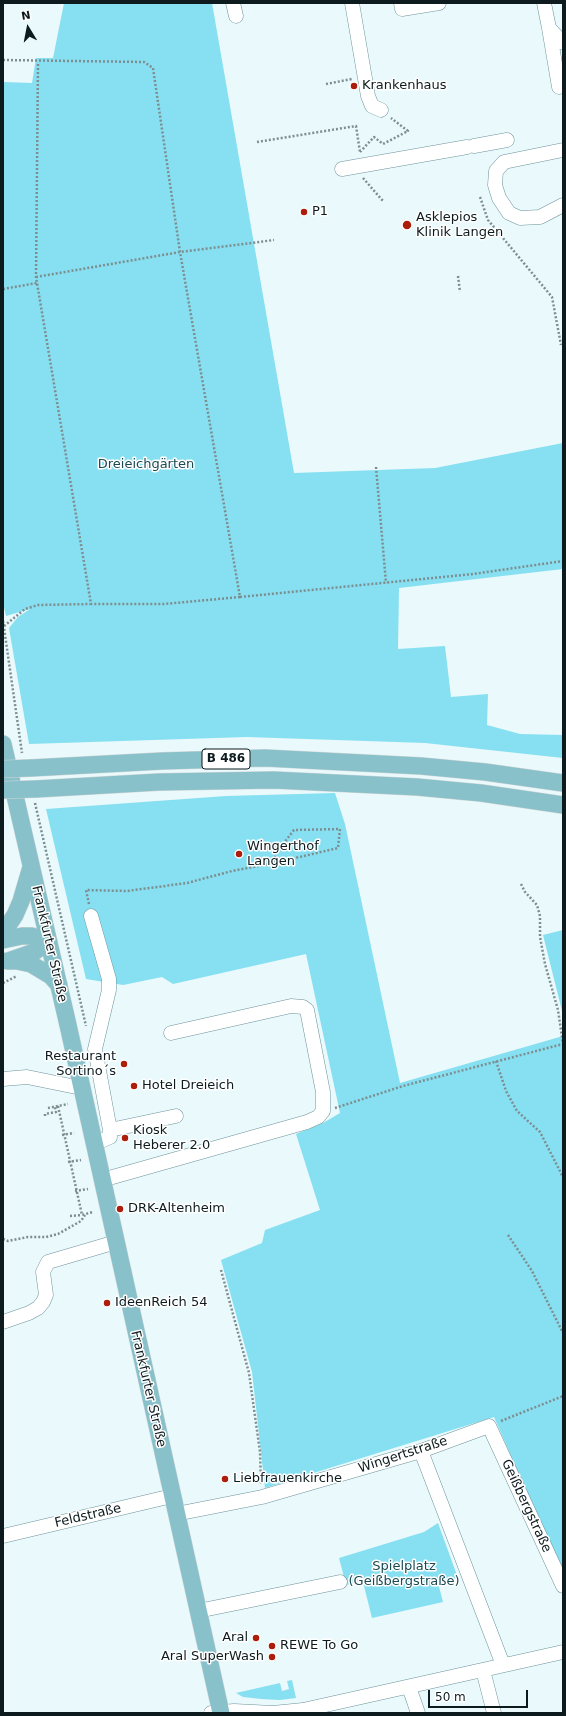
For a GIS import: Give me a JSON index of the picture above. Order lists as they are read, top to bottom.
{
  "streets": {
    "main road": ["B 486", "Frankfurter Straße"],
    "street": ["Wingertstraße", "Geißbergstraße", "Feldstraße"]
  },
  "crossings": [
    ["Frankfurter Straße", "Wingertstraße"],
    ["Frankfurter Straße", "Feldstraße"],
    ["Wingertstraße", "Geißbergstraße"]
  ],
  "parks": ["Dreieichgärten", "Spielplatz (Geißbergstraße)"],
  "places": [
    "Krankenhaus",
    "P1",
    "Asklepios Klinik Langen",
    "Wingerthof Langen",
    "Restaurant Sortino´s",
    "Hotel Dreieich",
    "Kiosk Heberer 2.0",
    "DRK-Altenheim",
    "IdeenReich 54",
    "Liebfrauenkirche",
    "Aral",
    "REWE To Go",
    "Aral SuperWash"
  ],
  "scale_bar": "50 m",
  "north": "top"
}
